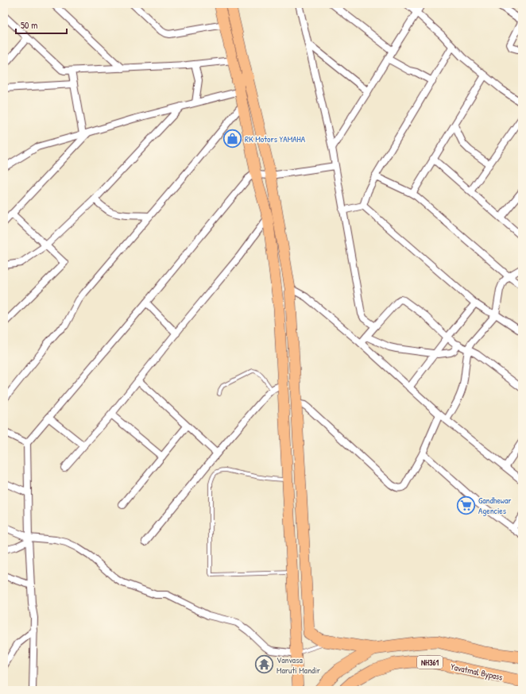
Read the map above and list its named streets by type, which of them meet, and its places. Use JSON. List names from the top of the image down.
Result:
{
  "streets": {
    "highway": ["NH361", "Yavatmal Bypass"]
  },
  "places": {
    "shop": ["RK Motors YAMAHA"],
    "supermarket": ["Gandhewar Agencies"],
    "temple": ["Vanvasa Maruti Mandir"]
  },
  "scale_bar": "50 m"
}
